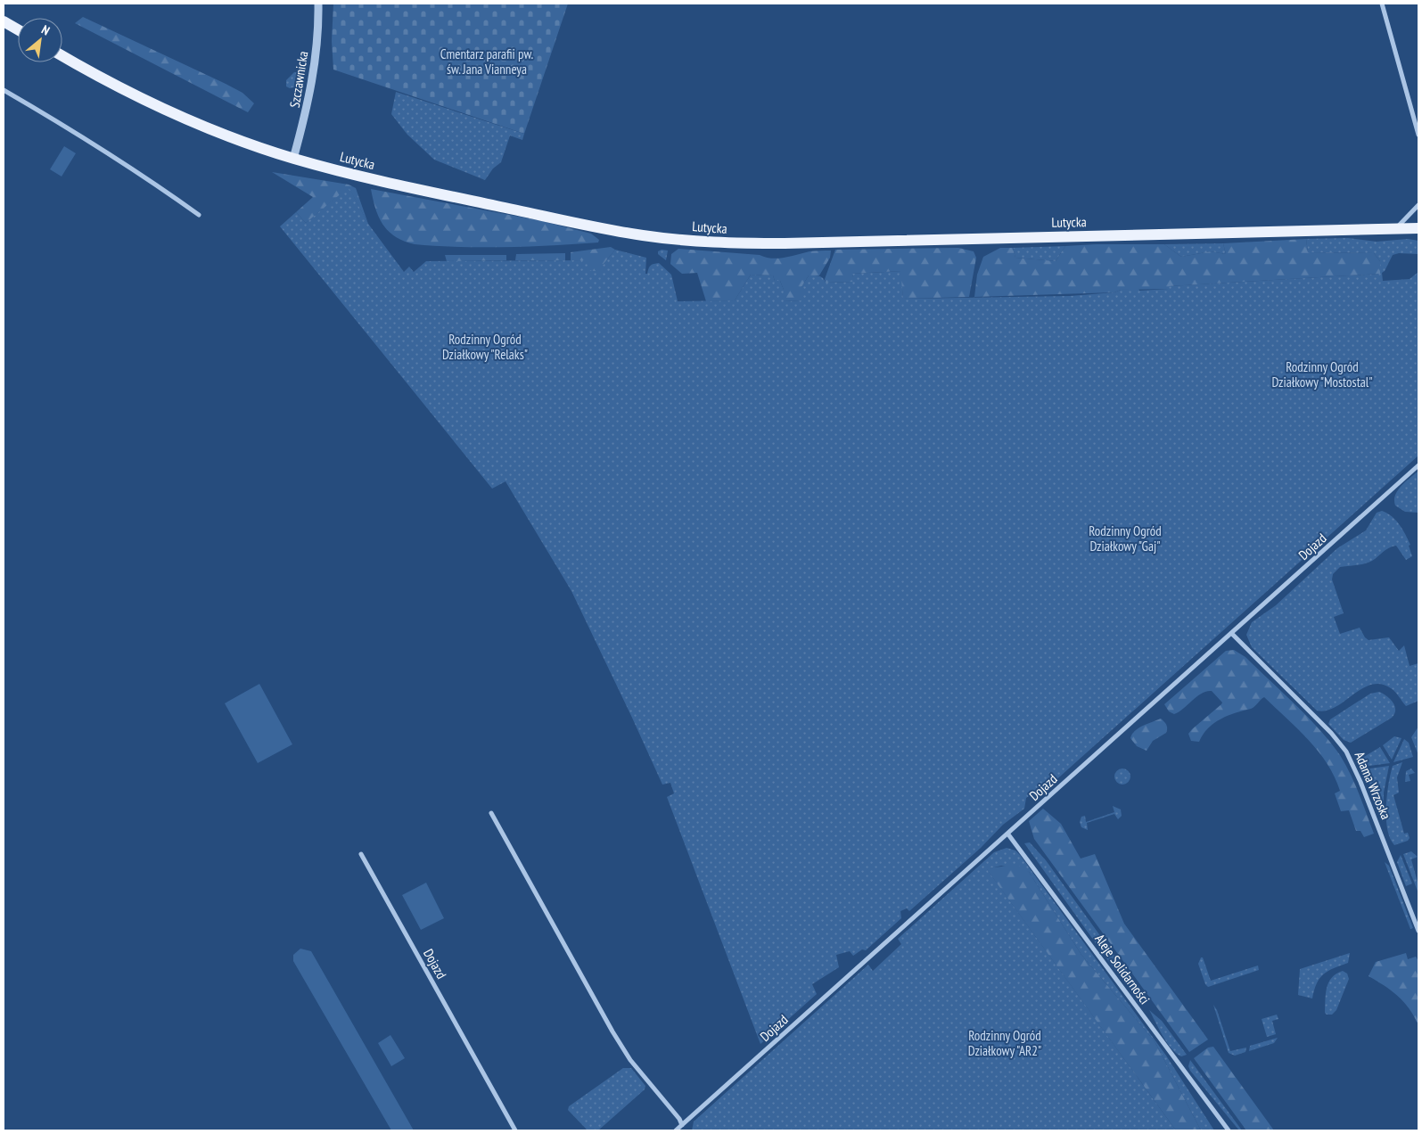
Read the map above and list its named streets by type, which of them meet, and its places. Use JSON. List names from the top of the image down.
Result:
{
  "streets": {
    "main road": ["Lutycka"],
    "street": [
      "Szczawnicka",
      "Dojazd",
      "Adama Wrzoska",
      "Aleje Solidarności"
    ]
  },
  "crossings": [
    ["Szczawnicka", "Lutycka"],
    ["Dojazd", "Adama Wrzoska"],
    ["Dojazd", "Aleje Solidarności"]
  ],
  "parks": [
    "Cmentarz parafii pw. św. Jana Vianneya",
    "Rodzinny Ogród Działkowy \"Relaks\"",
    "Rodzinny Ogród Działkowy \"Mostostal\"",
    "Rodzinny Ogród Działkowy \"Gaj\"",
    "Rodzinny Ogród Działkowy \"AR2\""
  ],
  "north": "top right"
}
